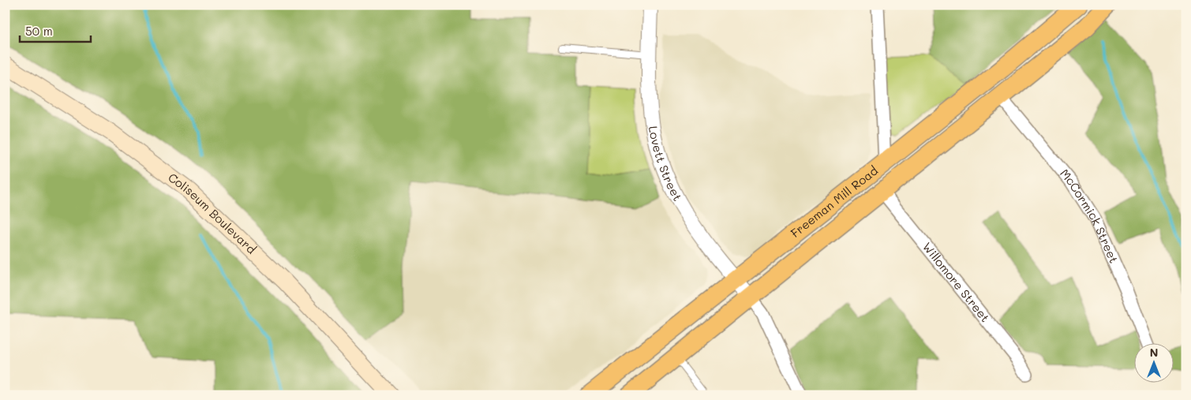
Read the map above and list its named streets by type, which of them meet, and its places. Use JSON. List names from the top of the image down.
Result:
{
  "streets": {
    "main road": ["Freeman Mill Road", "Coliseum Boulevard"],
    "street": ["Lovett Street", "McCormick Street", "Willomore Street"]
  },
  "crossings": [
    ["Lovett Street", "Freeman Mill Road"],
    ["Freeman Mill Road", "McCormick Street"],
    ["Freeman Mill Road", "Willomore Street"]
  ],
  "scale_bar": "50 m",
  "north": "top"
}
